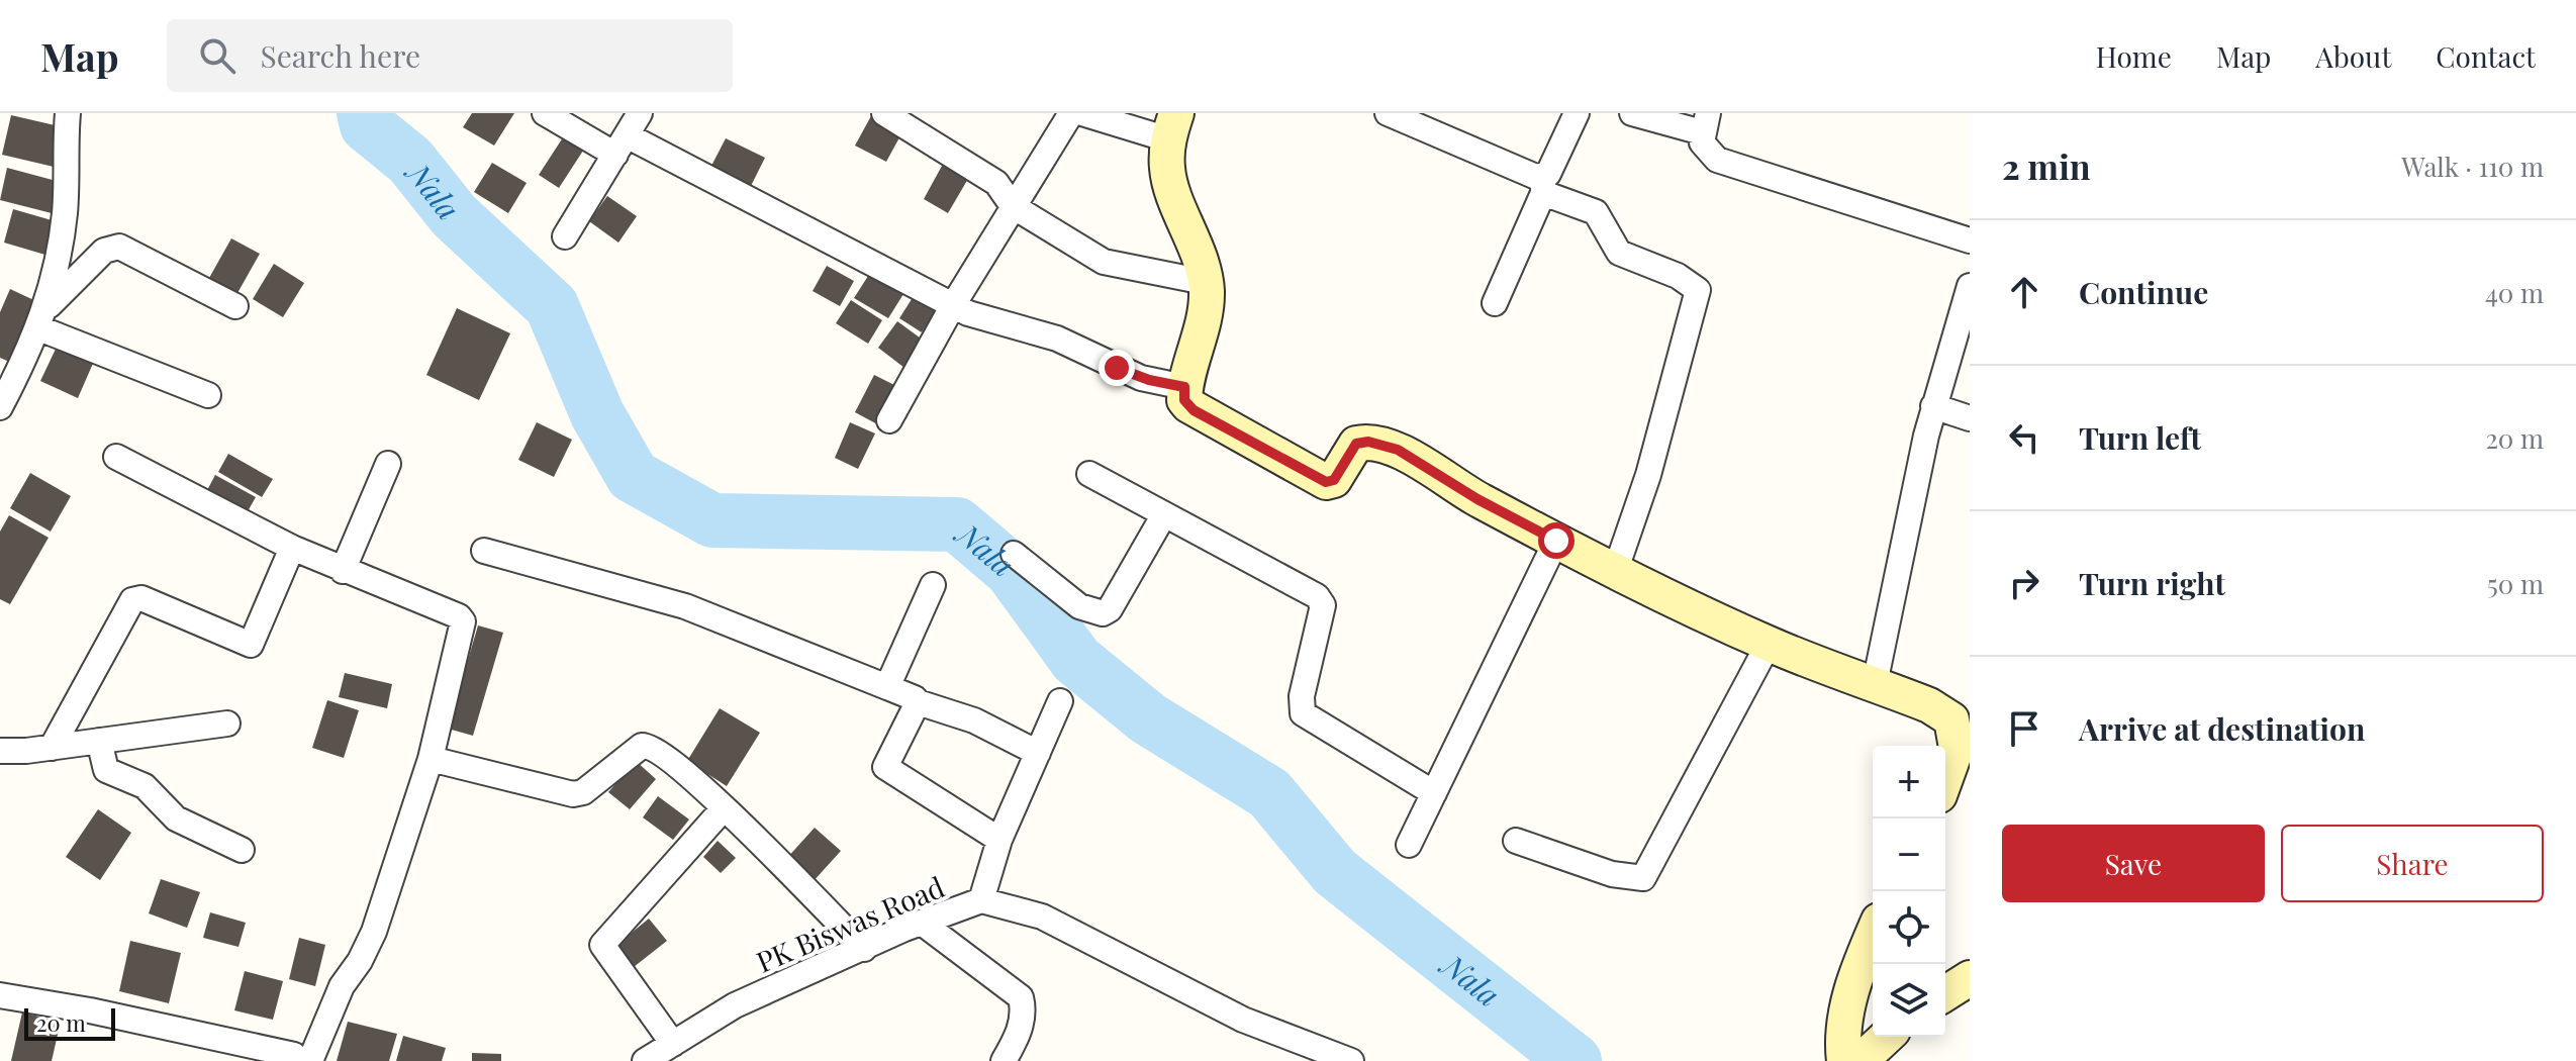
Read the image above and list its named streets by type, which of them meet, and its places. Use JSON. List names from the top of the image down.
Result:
{
  "streets": {
    "street": ["PK Biswas Road"]
  },
  "water": ["Nala"],
  "scale_bar": "20 m",
  "page": {
    "header": "Map",
    "search": "Search here",
    "nav": [
      "Home",
      "Map",
      "About",
      "Contact"
    ],
    "heading": ["2 min", "Walk · 110 m"],
    "list": [
      ["Continue", "40 m"],
      ["Turn left", "20 m"],
      ["Turn right", "50 m"],
      "Arrive at destination"
    ],
    "map_buttons": ["+", "−"],
    "buttons": ["Save", "Share"],
    "scale": "20 m"
  }
}
